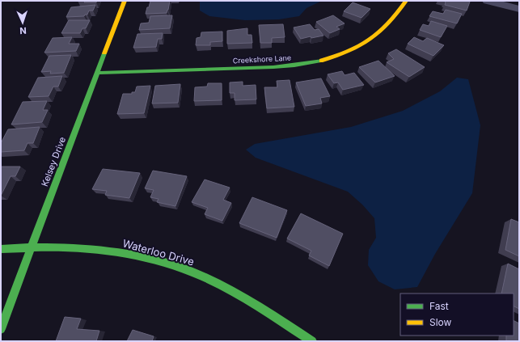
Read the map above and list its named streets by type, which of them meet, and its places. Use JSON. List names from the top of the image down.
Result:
{
  "streets": {
    "street": ["Creekshore Lane", "Kelsey Drive", "Waterloo Drive"]
  },
  "crossings": [
    ["Creekshore Lane", "Kelsey Drive"],
    ["Kelsey Drive", "Waterloo Drive"]
  ],
  "legend": ["Fast", "Slow"],
  "north": "bottom"
}
